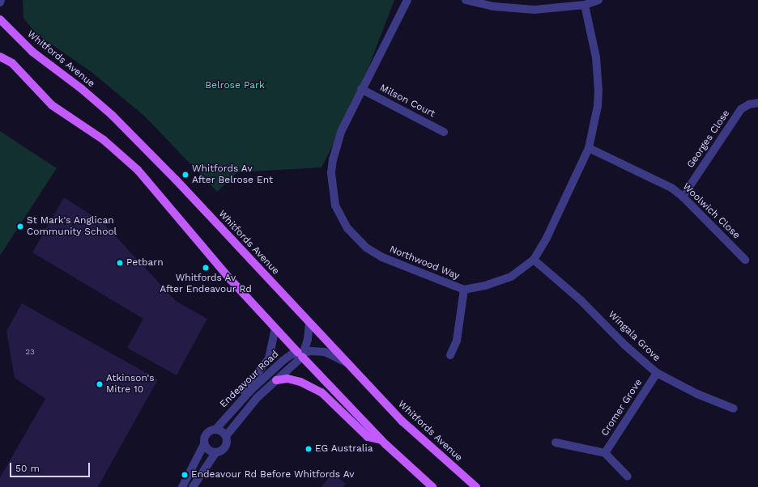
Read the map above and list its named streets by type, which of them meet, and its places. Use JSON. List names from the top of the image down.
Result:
{
  "streets": {
    "main road": ["Whitfords Avenue"],
    "street": [
      "Milson Court",
      "Georges Close",
      "Woolwich Close",
      "Northwood Way",
      "Wingala Grove",
      "Endeavour Road",
      "Cromer Grove"
    ]
  },
  "crossings": [
    ["Whitfords Avenue", "Endeavour Road"],
    ["Milson Court", "Northwood Way"],
    ["Georges Close", "Woolwich Close"],
    ["Woolwich Close", "Northwood Way"],
    ["Northwood Way", "Wingala Grove"],
    ["Wingala Grove", "Cromer Grove"]
  ],
  "parks": ["Belrose Park"],
  "places": [
    "Whitfords Av After Belrose Ent",
    "St Mark's Anglican Community School",
    "Petbarn",
    "Whitfords Av After Endeavour Rd",
    "Atkinson's Mitre 10",
    "EG Australia",
    "Endeavour Rd Before Whitfords Av"
  ],
  "house_numbers": ["23"],
  "scale_bar": "50 m"
}
